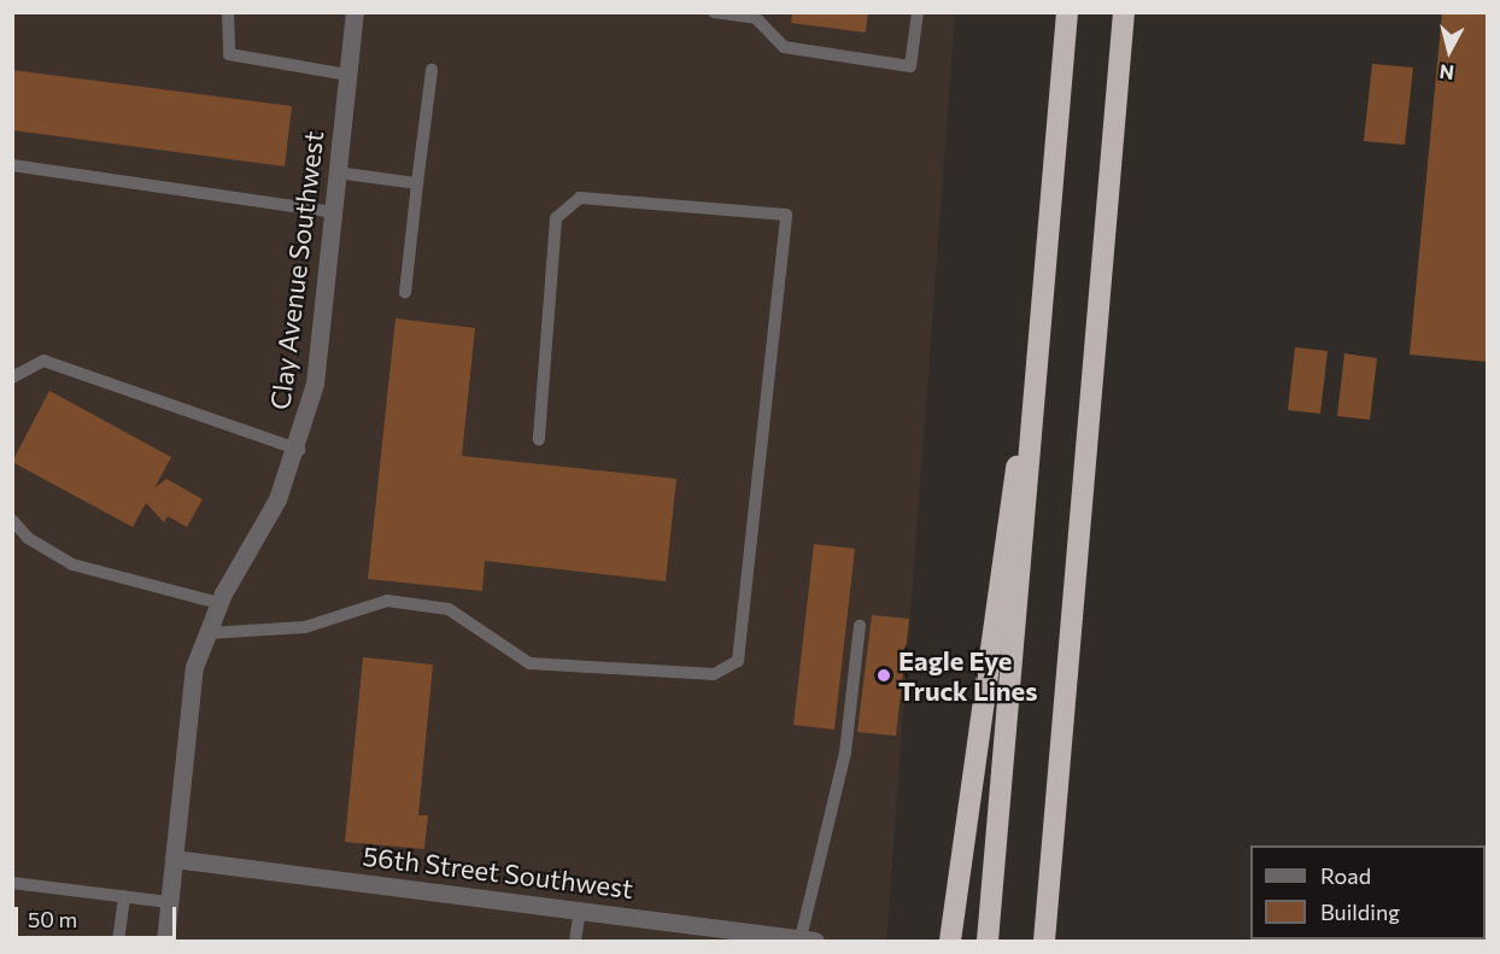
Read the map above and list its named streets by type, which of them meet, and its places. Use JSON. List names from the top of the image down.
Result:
{
  "streets": {
    "street": ["Clay Avenue Southwest", "56th Street Southwest"]
  },
  "crossings": [
    ["Clay Avenue Southwest", "56th Street Southwest"]
  ],
  "places": ["Eagle Eye Truck Lines"],
  "legend": ["Road", "Building"],
  "scale_bar": "50 m",
  "north": "bottom"
}
